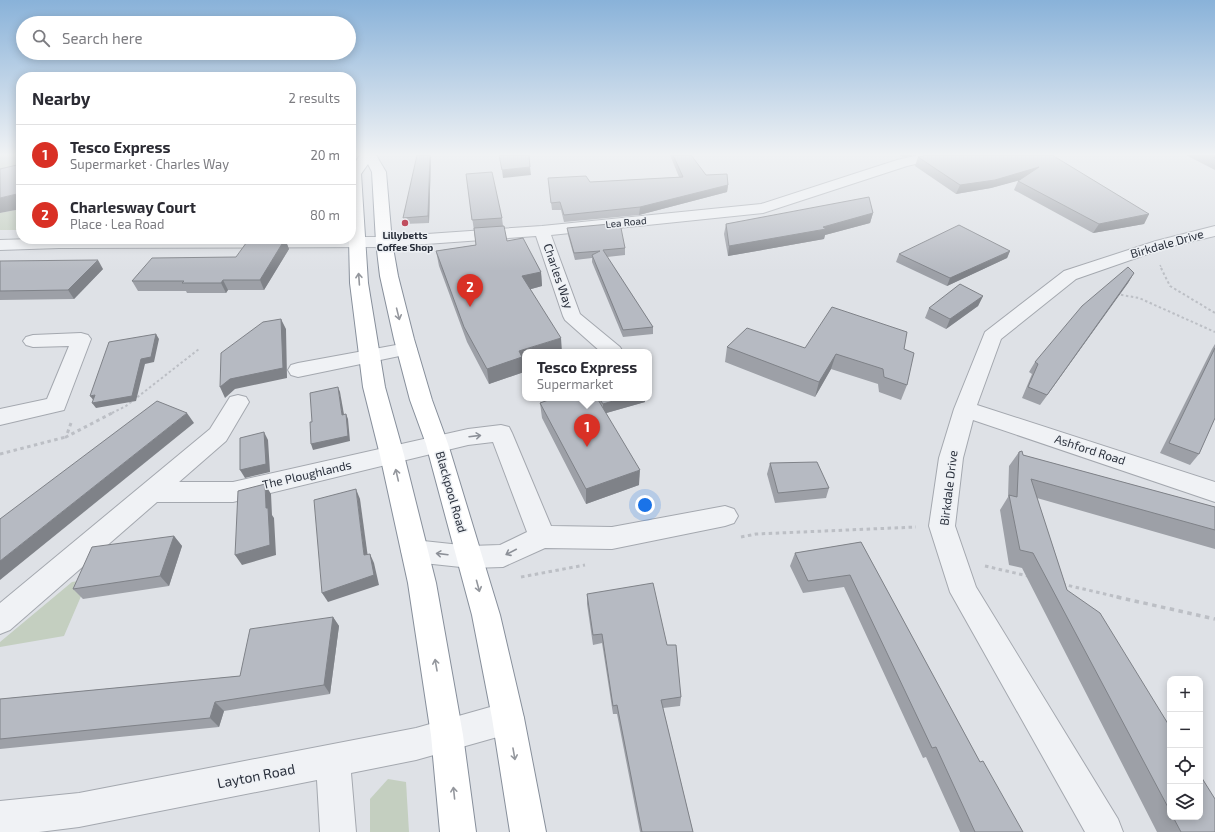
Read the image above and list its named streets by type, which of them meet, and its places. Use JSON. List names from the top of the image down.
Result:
{
  "streets": {
    "highway": ["Blackpool Road"],
    "street": [
      "Lea Road",
      "Birkdale Drive",
      "Charles Way",
      "Ashford Road",
      "The Ploughlands",
      "Layton Road"
    ]
  },
  "crossings": [
    ["Lea Road", "Charles Way"],
    ["Lea Road", "Blackpool Road"],
    ["Birkdale Drive", "Ashford Road"],
    ["The Ploughlands", "Blackpool Road"],
    ["Blackpool Road", "Layton Road"]
  ],
  "places": ["Lillybetts Coffee Shop"],
  "page": {
    "search": "Search here",
    "heading": ["Nearby", "2 results"],
    "list": [
      {
        "mark": "1",
        "name": "Tesco Express",
        "note": "Supermarket · Charles Way",
        "value": "20 m"
      },
      {
        "mark": "2",
        "name": "Charlesway Court",
        "note": "Place · Lea Road",
        "value": "80 m"
      }
    ],
    "pins": ["2", "1"],
    "popup": ["Tesco Express", "Supermarket"],
    "map_buttons": ["+", "−"]
  }
}
